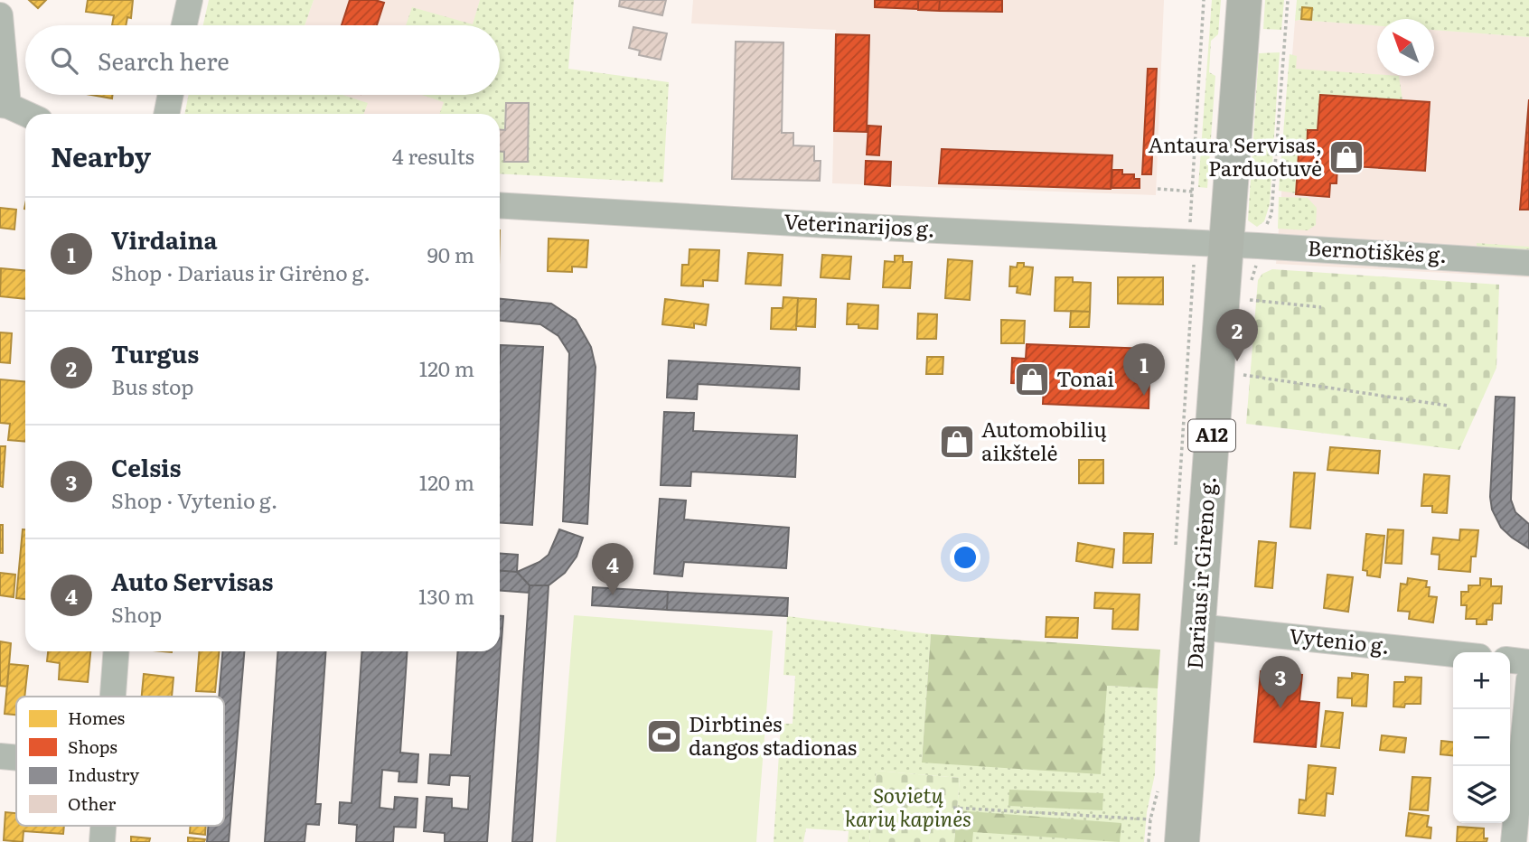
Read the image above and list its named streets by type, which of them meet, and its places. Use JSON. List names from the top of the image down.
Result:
{
  "streets": {
    "highway": ["A12", "Dariaus ir Girėno g."],
    "street": ["Veterinarijos g.", "Bernotiškės g.", "Vytenio g."]
  },
  "crossings": [
    ["Veterinarijos g.", "Bernotiškės g."],
    ["Veterinarijos g.", "Dariaus ir Girėno g."],
    ["Bernotiškės g.", "Dariaus ir Girėno g."],
    ["Dariaus ir Girėno g.", "Vytenio g."]
  ],
  "parks": ["Sovietų karių kapinės"],
  "places": {
    "shop": ["Antaura Servisas, Parduotuvė", "Tonai", "Automobilių aikštelė"],
    "sports": ["Dirbtinės dangos stadionas"]
  },
  "legend": [
    "Homes",
    "Shops",
    "Industry",
    "Other"
  ],
  "north": "top left",
  "page": {
    "search": "Search here",
    "heading": ["Nearby", "4 results"],
    "list": [
      {
        "mark": "1",
        "name": "Virdaina",
        "note": "Shop · Dariaus ir Girėno g.",
        "value": "90 m"
      },
      {
        "mark": "2",
        "name": "Turgus",
        "note": "Bus stop",
        "value": "120 m"
      },
      {
        "mark": "3",
        "name": "Celsis",
        "note": "Shop · Vytenio g.",
        "value": "120 m"
      },
      {
        "mark": "4",
        "name": "Auto Servisas",
        "note": "Shop",
        "value": "130 m"
      }
    ],
    "pins": [
      "2",
      "1",
      "4",
      "3"
    ],
    "map_buttons": ["+", "−"]
  }
}
